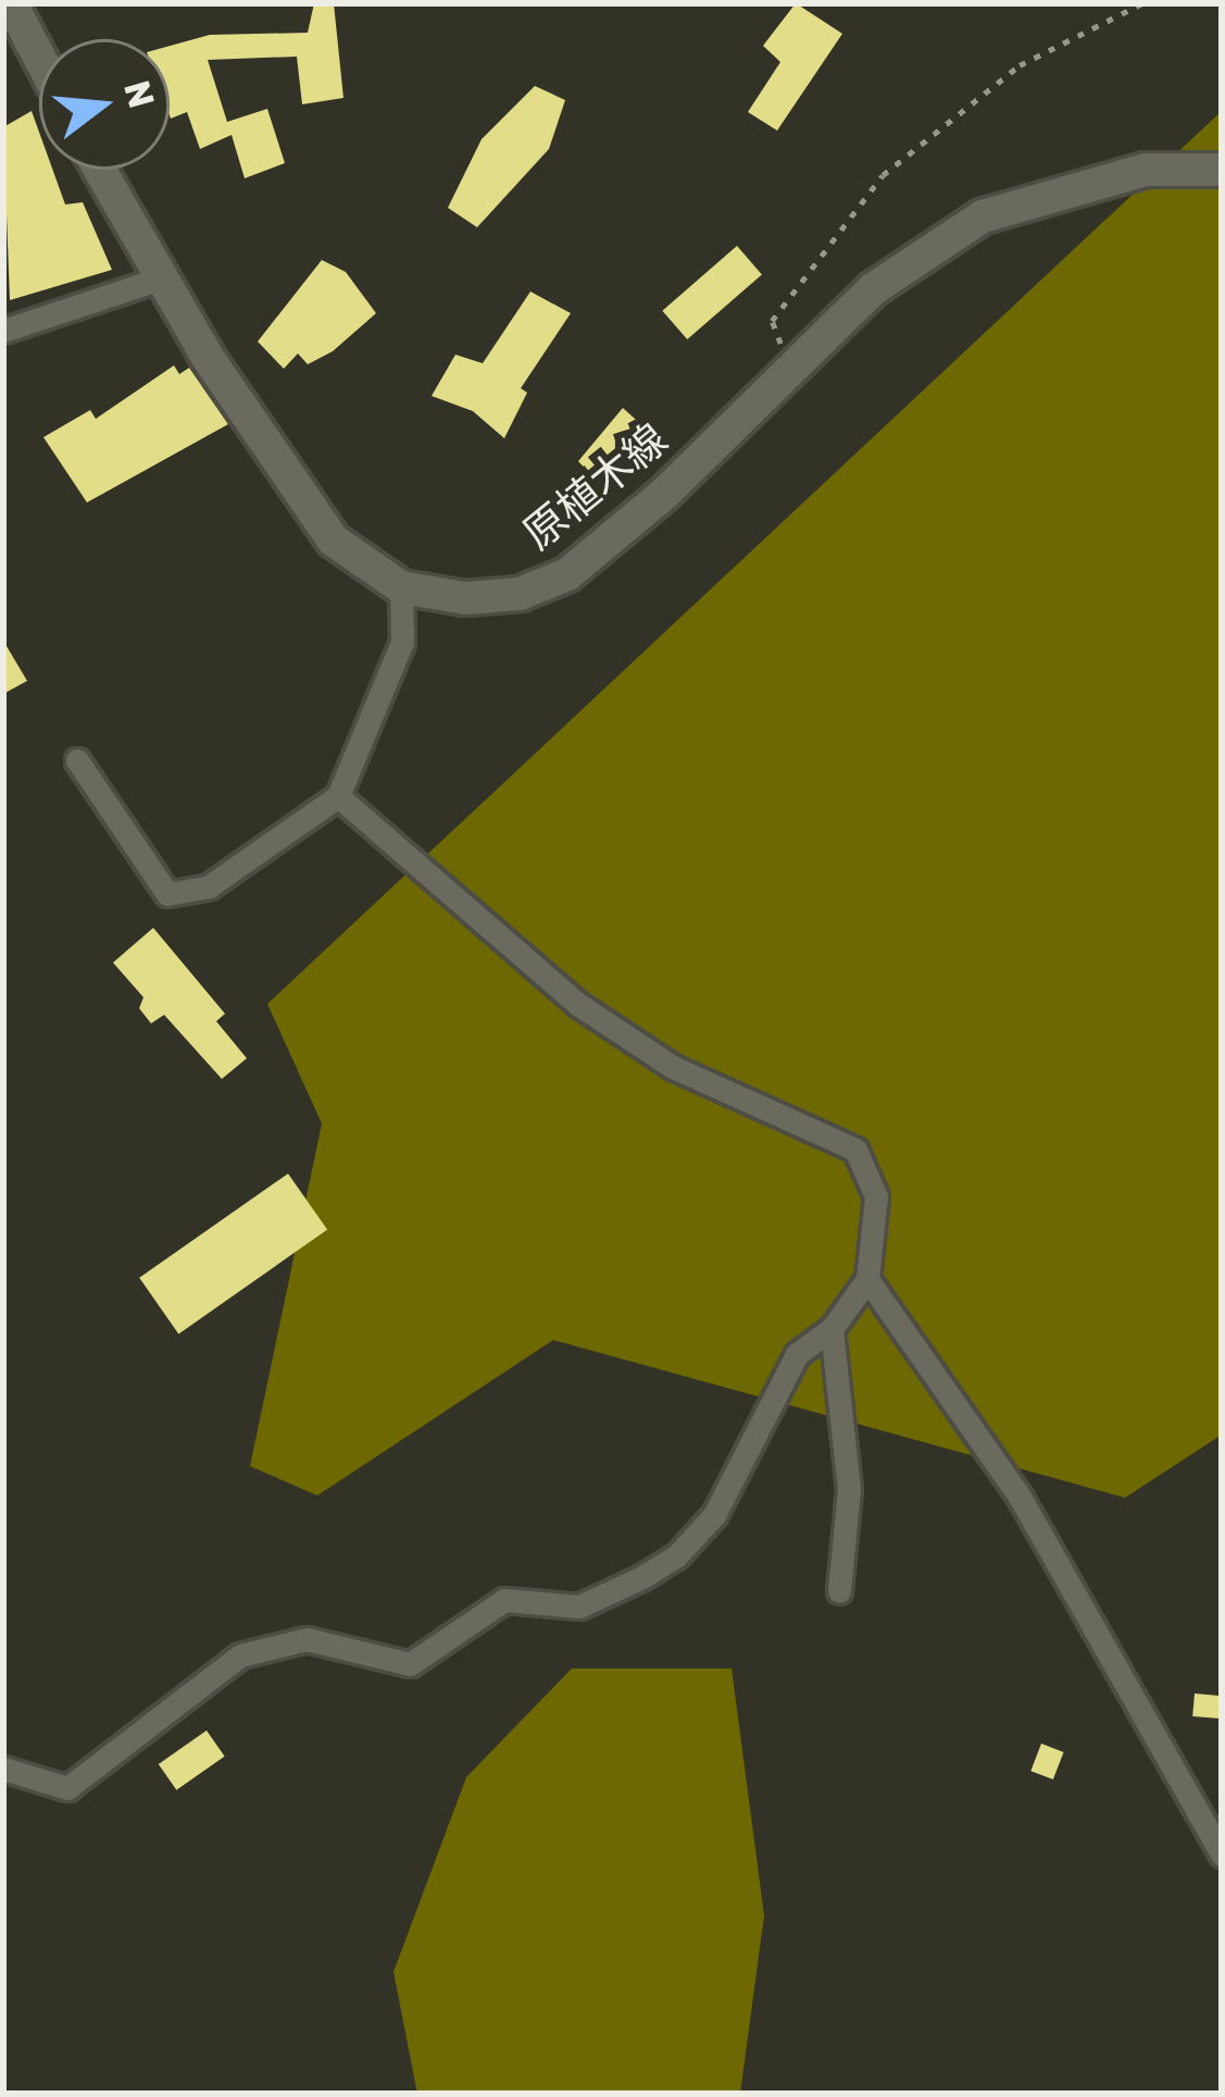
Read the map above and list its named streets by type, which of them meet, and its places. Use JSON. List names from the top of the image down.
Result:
{
  "streets": {
    "main road": ["原植木線"]
  },
  "north": "right"
}
